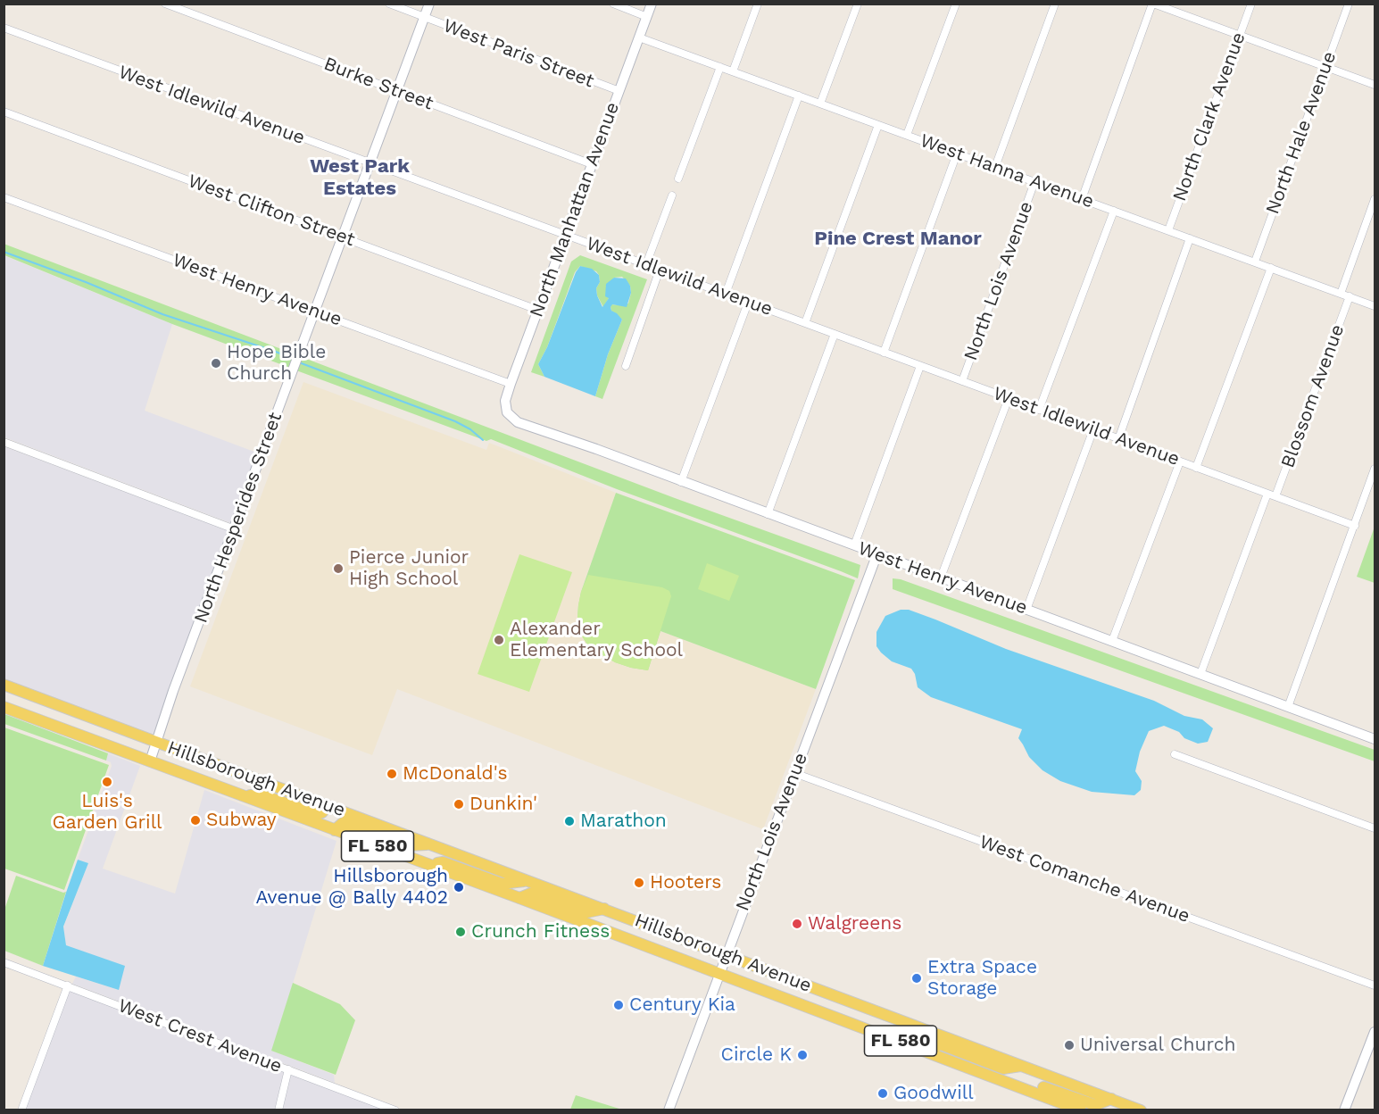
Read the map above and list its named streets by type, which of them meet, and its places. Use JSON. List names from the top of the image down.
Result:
{
  "streets": {
    "main road": ["Hillsborough Avenue", "FL 580"],
    "street": [
      "West Paris Street",
      "Burke Street",
      "West Idlewild Avenue",
      "North Clark Avenue",
      "North Hale Avenue",
      "West Hanna Avenue",
      "North Manhattan Avenue",
      "West Clifton Street",
      "North Lois Avenue",
      "West Henry Avenue",
      "Blossom Avenue",
      "North Hesperides Street",
      "West Comanche Avenue",
      "West Crest Avenue"
    ]
  },
  "crossings": [
    ["West Paris Street", "North Manhattan Avenue"],
    ["West Paris Street", "North Hesperides Street"],
    ["Burke Street", "North Manhattan Avenue"],
    ["Burke Street", "North Hesperides Street"],
    ["West Idlewild Avenue", "North Manhattan Avenue"],
    ["West Idlewild Avenue", "North Lois Avenue"],
    ["West Idlewild Avenue", "Blossom Avenue"],
    ["West Idlewild Avenue", "North Hesperides Street"],
    ["North Clark Avenue", "West Hanna Avenue"],
    ["North Hale Avenue", "West Hanna Avenue"],
    ["West Hanna Avenue", "North Manhattan Avenue"],
    ["West Hanna Avenue", "North Lois Avenue"],
    ["West Hanna Avenue", "Blossom Avenue"],
    ["North Manhattan Avenue", "West Clifton Street"],
    ["North Manhattan Avenue", "West Henry Avenue"],
    ["West Clifton Street", "North Hesperides Street"],
    ["North Lois Avenue", "West Henry Avenue"],
    ["North Lois Avenue", "Hillsborough Avenue"],
    ["North Lois Avenue", "FL 580"],
    ["North Lois Avenue", "West Comanche Avenue"],
    ["West Henry Avenue", "North Hesperides Street"],
    ["North Hesperides Street", "Hillsborough Avenue"],
    ["North Hesperides Street", "FL 580"],
    ["Hillsborough Avenue", "FL 580"]
  ],
  "districts": ["West Park Estates", "Pine Crest Manor"],
  "places": [
    "Hope Bible Church",
    "Pierce Junior High School",
    "Alexander Elementary School",
    "McDonald's",
    "Luis's Garden Grill",
    "Dunkin'",
    "Subway",
    "Marathon",
    "Hooters",
    "Hillsborough Avenue @ Bally 4402",
    "Walgreens",
    "Crunch Fitness",
    "Extra Space Storage",
    "Century Kia",
    "Universal Church",
    "Circle K",
    "Goodwill"
  ]
}
